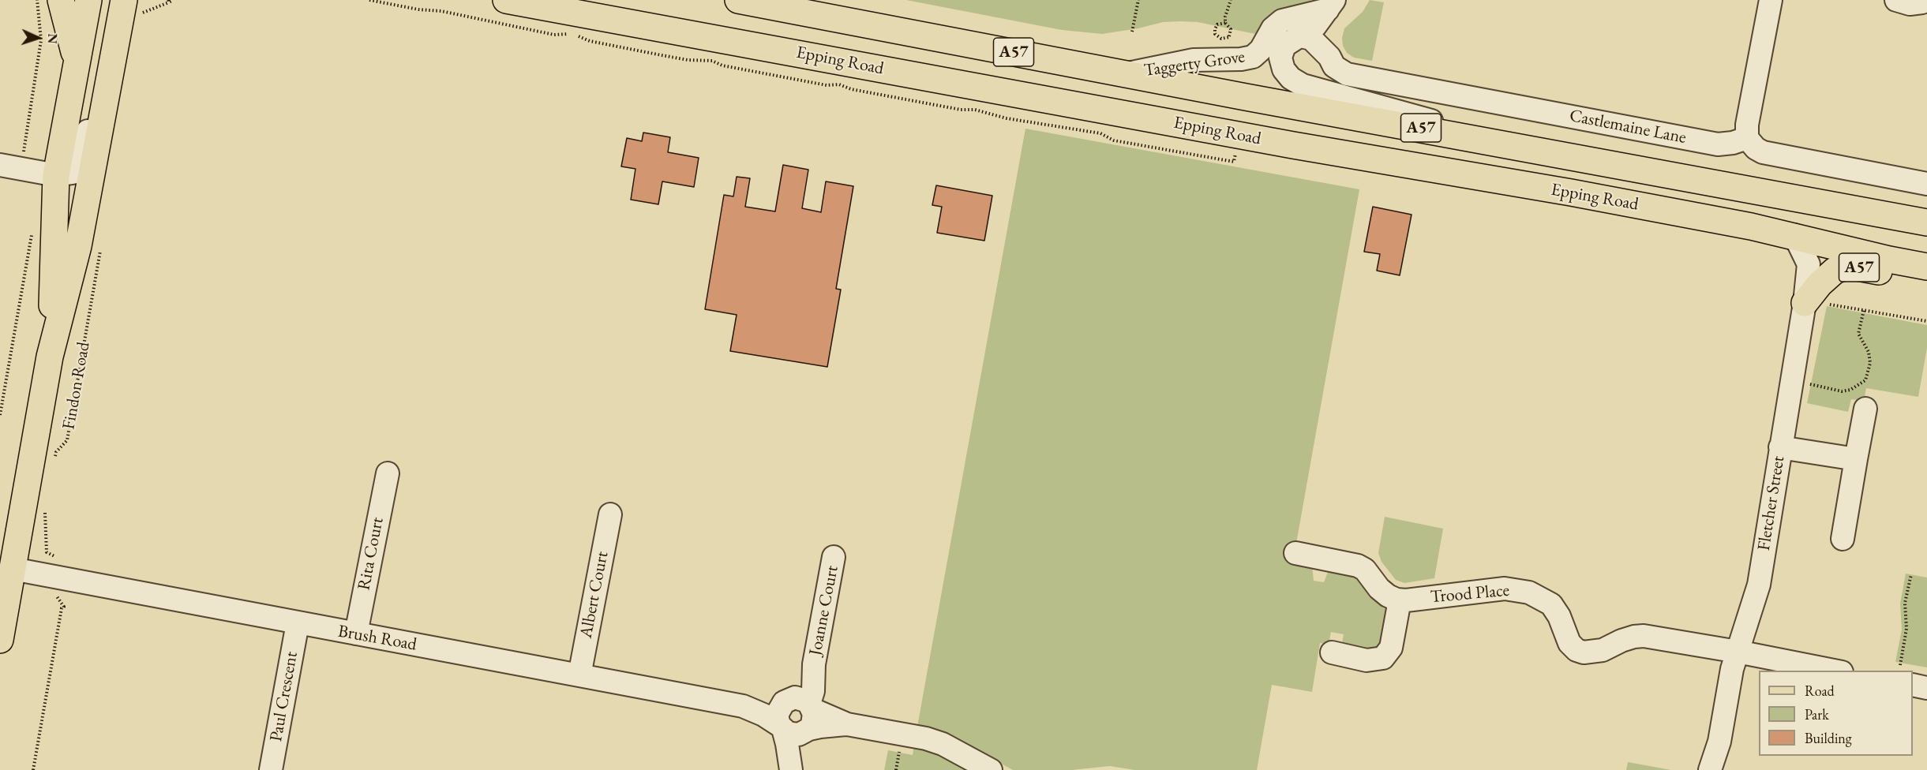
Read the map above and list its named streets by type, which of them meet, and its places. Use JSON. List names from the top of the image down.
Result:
{
  "streets": {
    "main road": ["A57", "Epping Road", "Findon Road"],
    "street": [
      "Taggerty Grove",
      "Castlemaine Lane",
      "Fletcher Street",
      "Rita Court",
      "Trood Place",
      "Albert Court",
      "Joanne Court",
      "Brush Road",
      "Paul Crescent"
    ]
  },
  "crossings": [
    ["A57", "Fletcher Street"],
    ["Epping Road", "Taggerty Grove"],
    ["Epping Road", "Fletcher Street"],
    ["Findon Road", "Brush Road"],
    ["Fletcher Street", "Trood Place"],
    ["Rita Court", "Brush Road"],
    ["Albert Court", "Brush Road"],
    ["Joanne Court", "Brush Road"],
    ["Brush Road", "Paul Crescent"]
  ],
  "legend": ["Road", "Park", "Building"],
  "north": "right"
}
